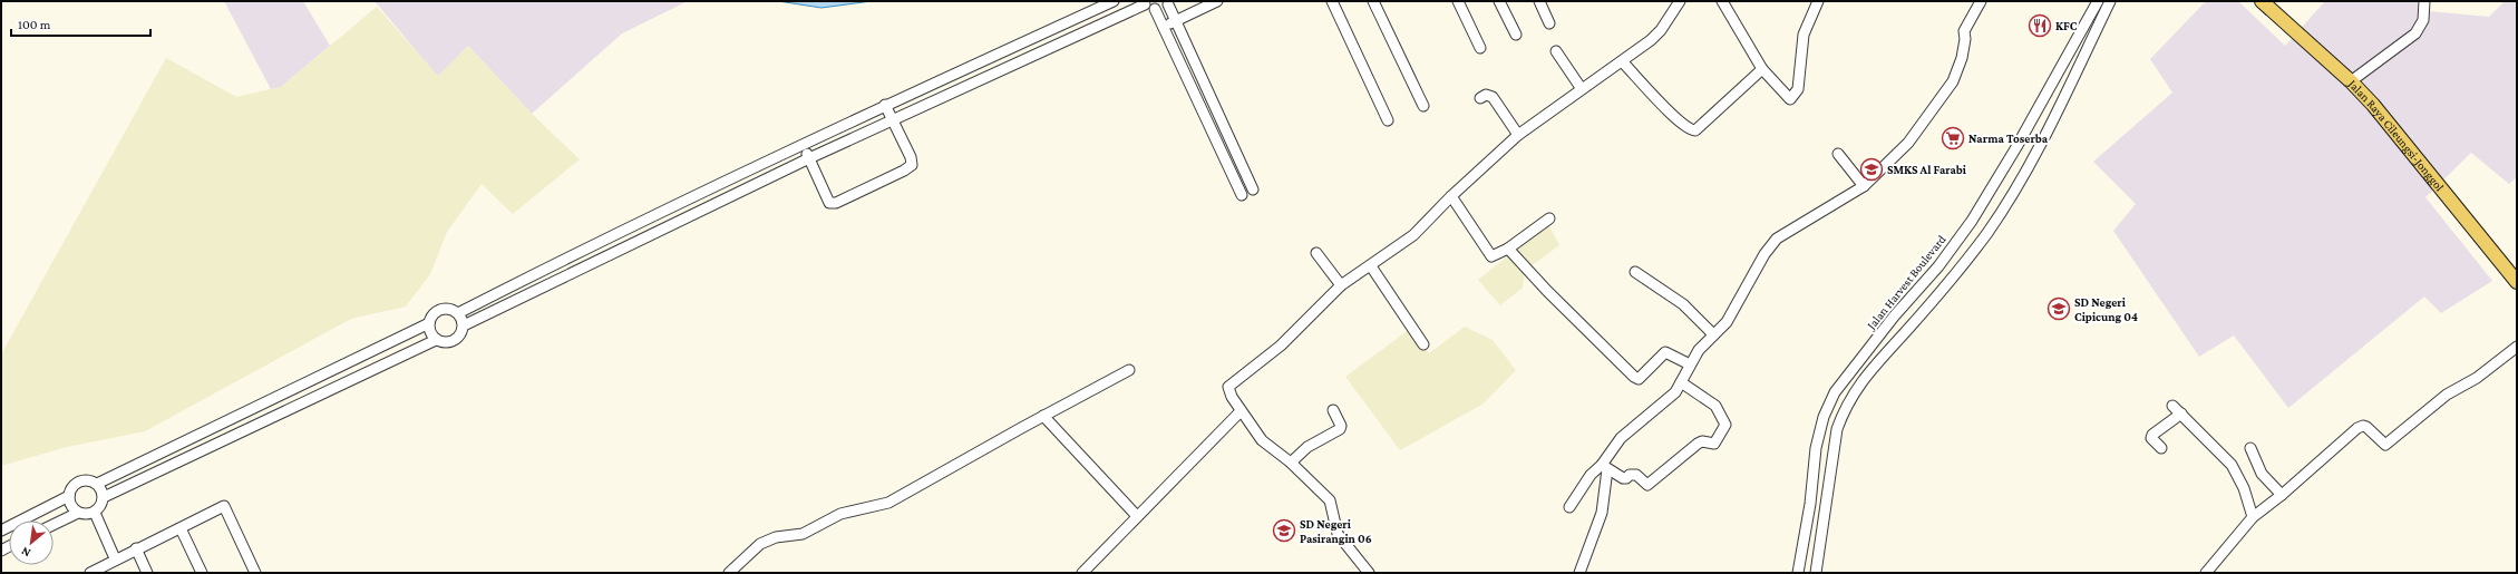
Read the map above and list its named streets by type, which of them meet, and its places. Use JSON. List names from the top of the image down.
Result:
{
  "streets": {
    "main road": ["Jalan Raya Cileungsi-Jonggol"],
    "street": ["Jalan Harvest Boulevard"]
  },
  "places": {
    "restaurant": ["KFC"],
    "supermarket": ["Narma Toserba"],
    "school or university": ["SMKS Al Farabi", "SD Negeri Cipicung 04", "SD Negeri Pasirangin 06"]
  },
  "scale_bar": "100 m",
  "north": "bottom left"
}
